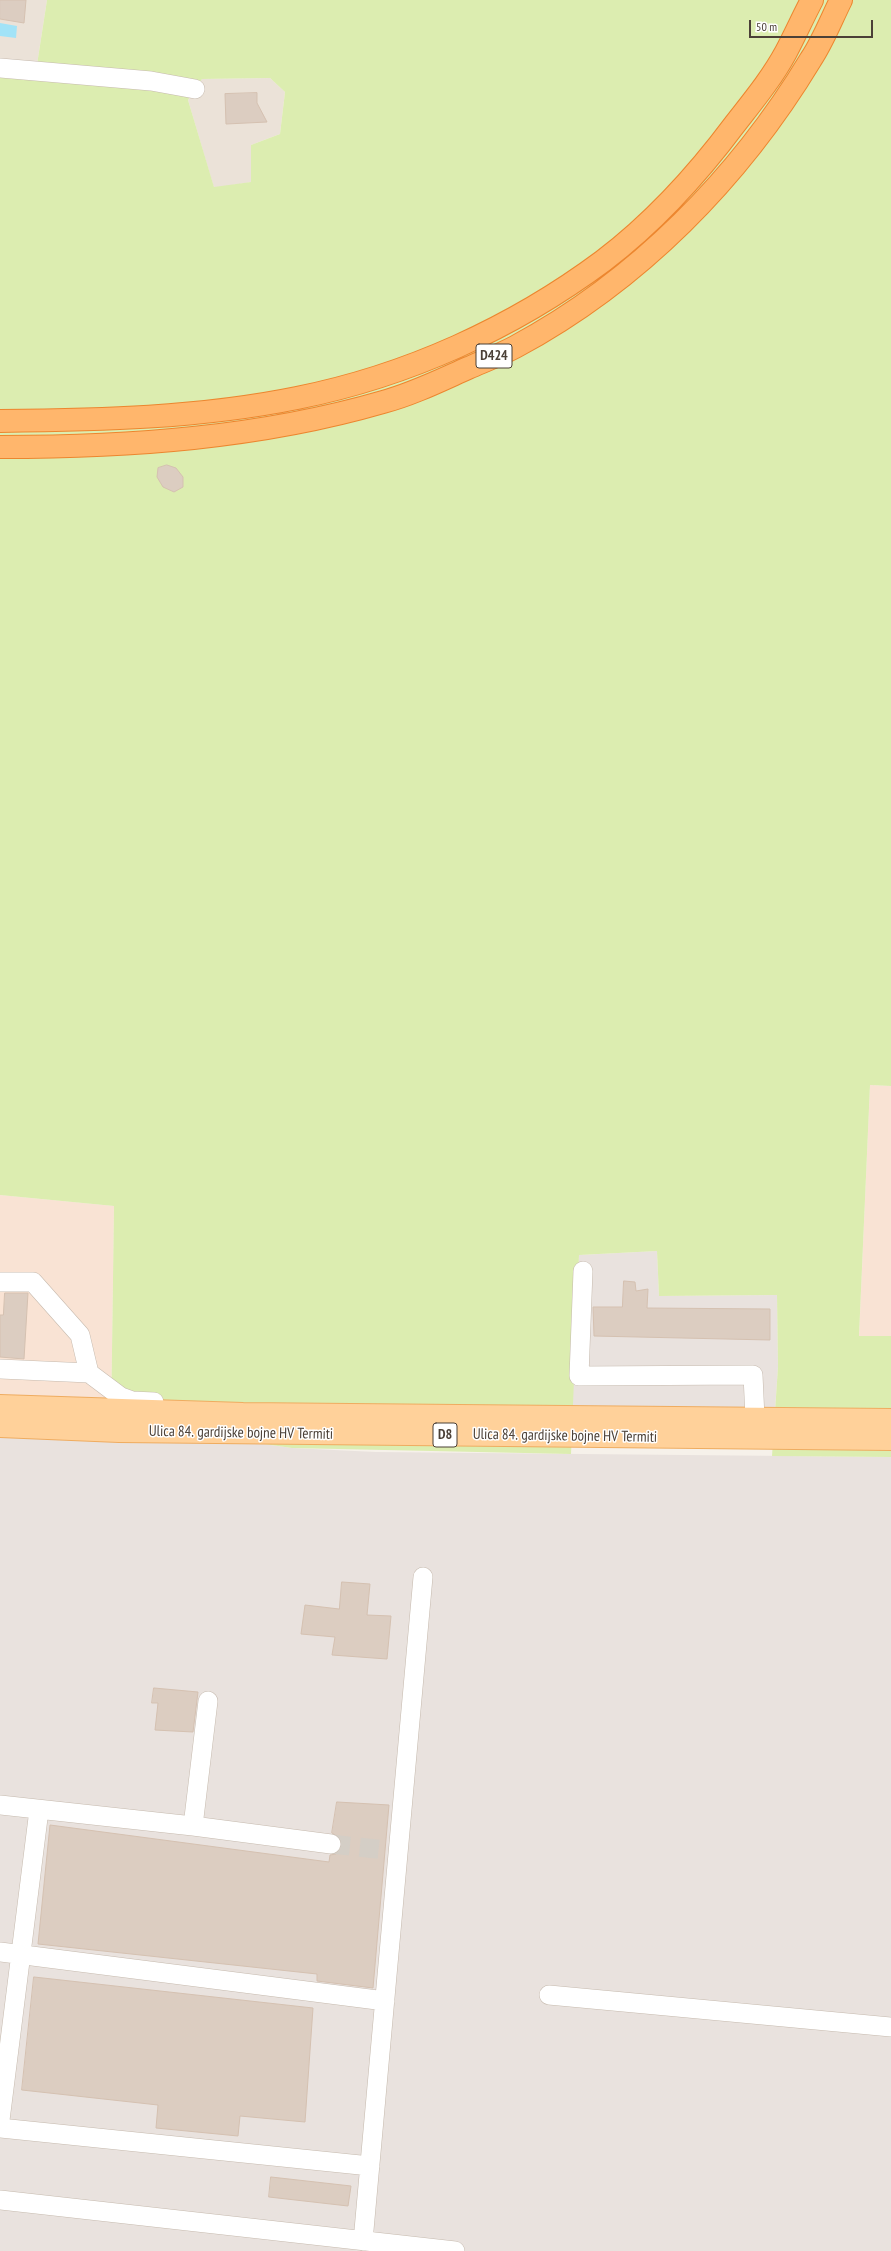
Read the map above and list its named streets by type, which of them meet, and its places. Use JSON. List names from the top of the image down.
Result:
{
  "streets": {
    "highway": ["D424"],
    "main road": ["Ulica 84. gardijske bojne HV Termiti", "D8"]
  },
  "scale_bar": "50 m"
}
